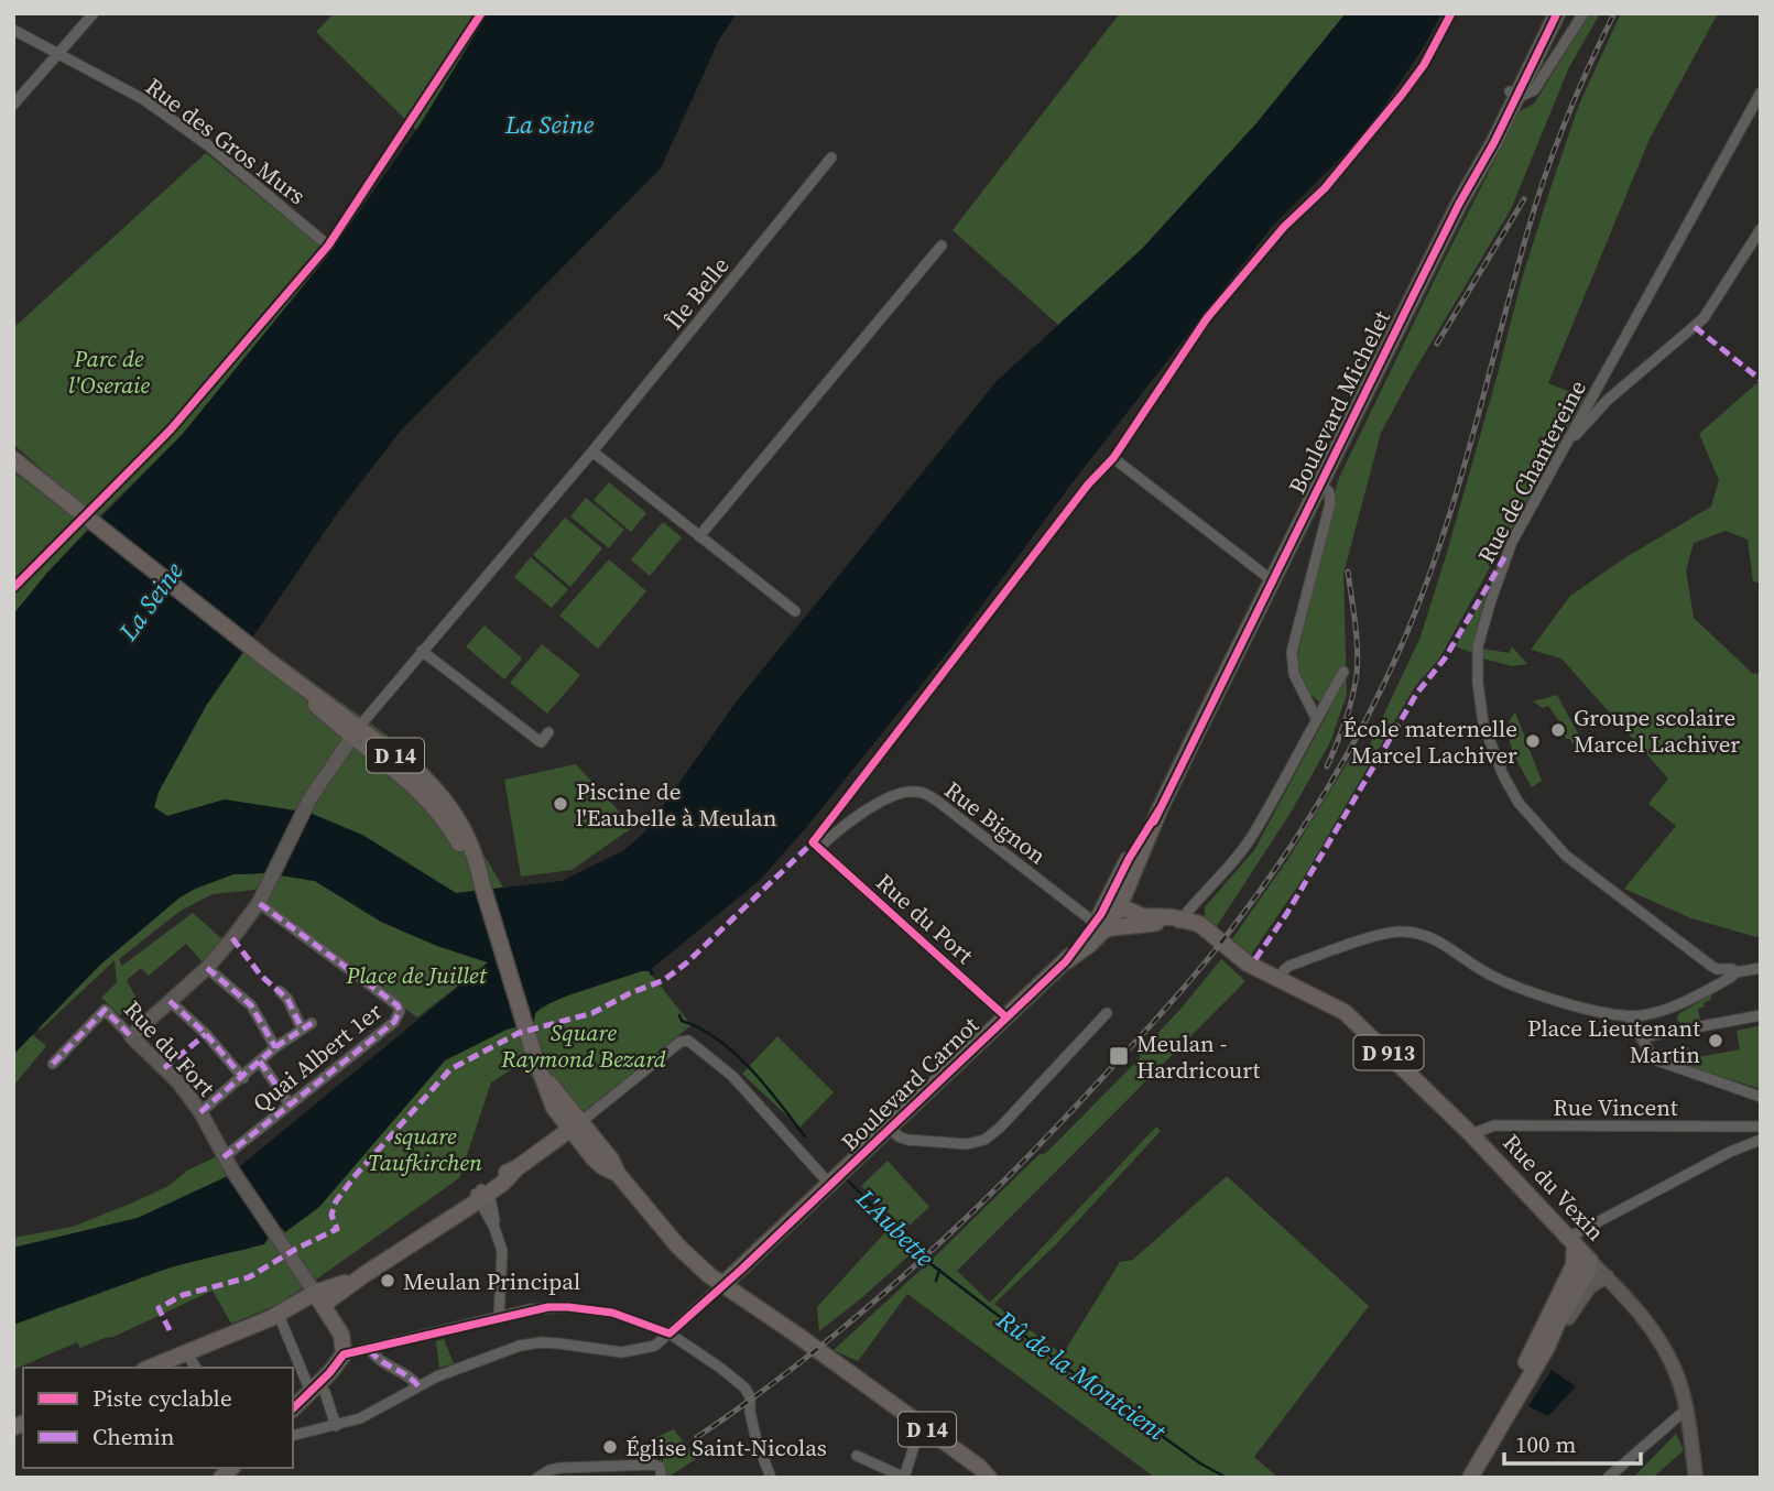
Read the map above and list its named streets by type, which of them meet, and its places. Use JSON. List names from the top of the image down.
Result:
{
  "streets": {
    "main road": [
      "Boulevard Michelet",
      "D 14",
      "D 913",
      "Boulevard Carnot",
      "Rue du Vexin"
    ],
    "street": [
      "Rue des Gros Murs",
      "Île Belle",
      "Rue de Chantereine",
      "Rue Bignon",
      "Rue du Port",
      "Rue du Fort",
      "Quai Albert 1er",
      "Rue Vincent"
    ]
  },
  "crossings": [
    ["Île Belle", "D 14"],
    ["Boulevard Michelet", "Rue Bignon"],
    ["Boulevard Michelet", "Boulevard Carnot"],
    ["D 14", "Boulevard Carnot"],
    ["Rue Bignon", "Rue du Port"],
    ["Rue Bignon", "Boulevard Carnot"],
    ["Rue du Port", "Boulevard Carnot"],
    ["Rue du Fort", "Quai Albert 1er"],
    ["Rue Vincent", "Rue du Vexin"]
  ],
  "water": ["La Seine", "L'Aubette", "Rû de la Montcient"],
  "parks": [
    "Parc de l'Oseraie",
    "Place de Juillet",
    "Square Raymond Bezard",
    "square Taufkirchen"
  ],
  "places": {
    "other": [
      "Groupe scolaire Marcel Lachiver",
      "École maternelle Marcel Lachiver",
      "Piscine de l'Eaubelle à Meulan",
      "Place Lieutenant Martin",
      "Meulan Principal",
      "Église Saint-Nicolas"
    ],
    "transit": ["Meulan - Hardricourt"]
  },
  "legend": ["Piste cyclable", "Chemin"],
  "scale_bar": "100 m"
}
